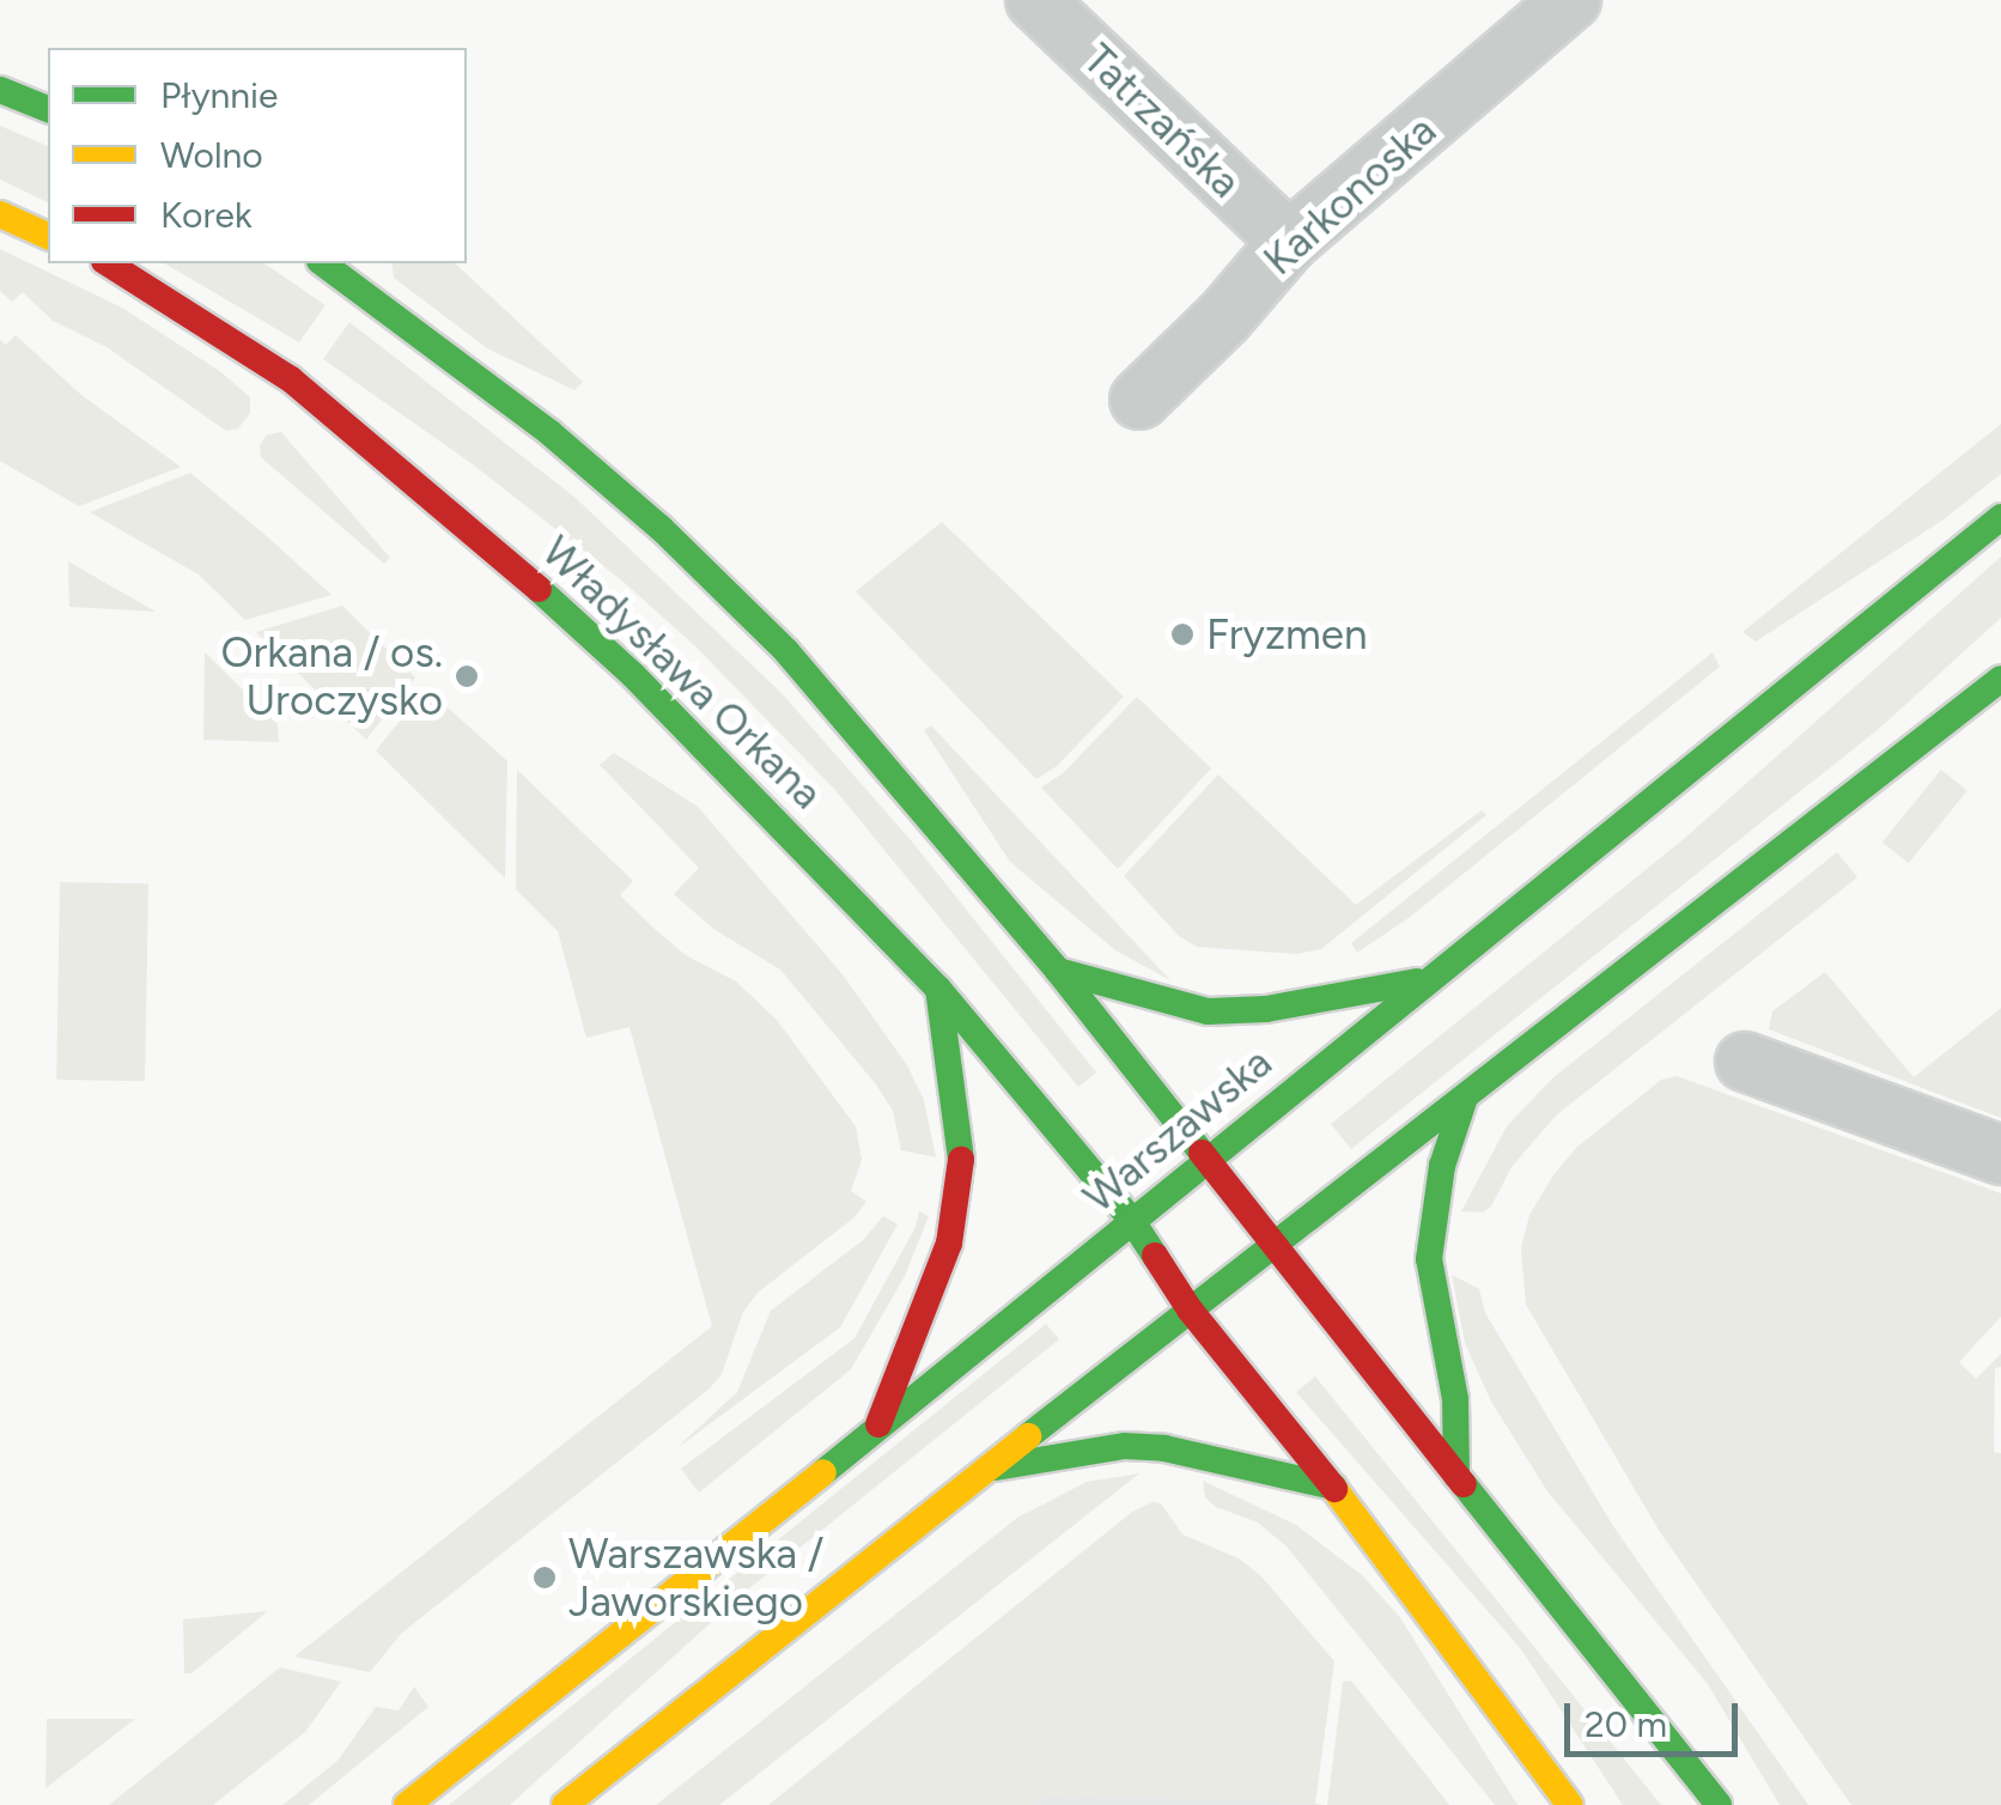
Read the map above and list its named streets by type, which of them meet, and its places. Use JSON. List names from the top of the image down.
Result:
{
  "streets": {
    "street": [
      "Tatrzańska",
      "Karkonoska",
      "Władysława Orkana",
      "Warszawska"
    ]
  },
  "crossings": [
    ["Tatrzańska", "Karkonoska"],
    ["Władysława Orkana", "Warszawska"]
  ],
  "places": ["Fryzmen", "Orkana / os. Uroczysko", "Warszawska / Jaworskiego"],
  "legend": ["Płynnie", "Wolno", "Korek"],
  "scale_bar": "20 m"
}
